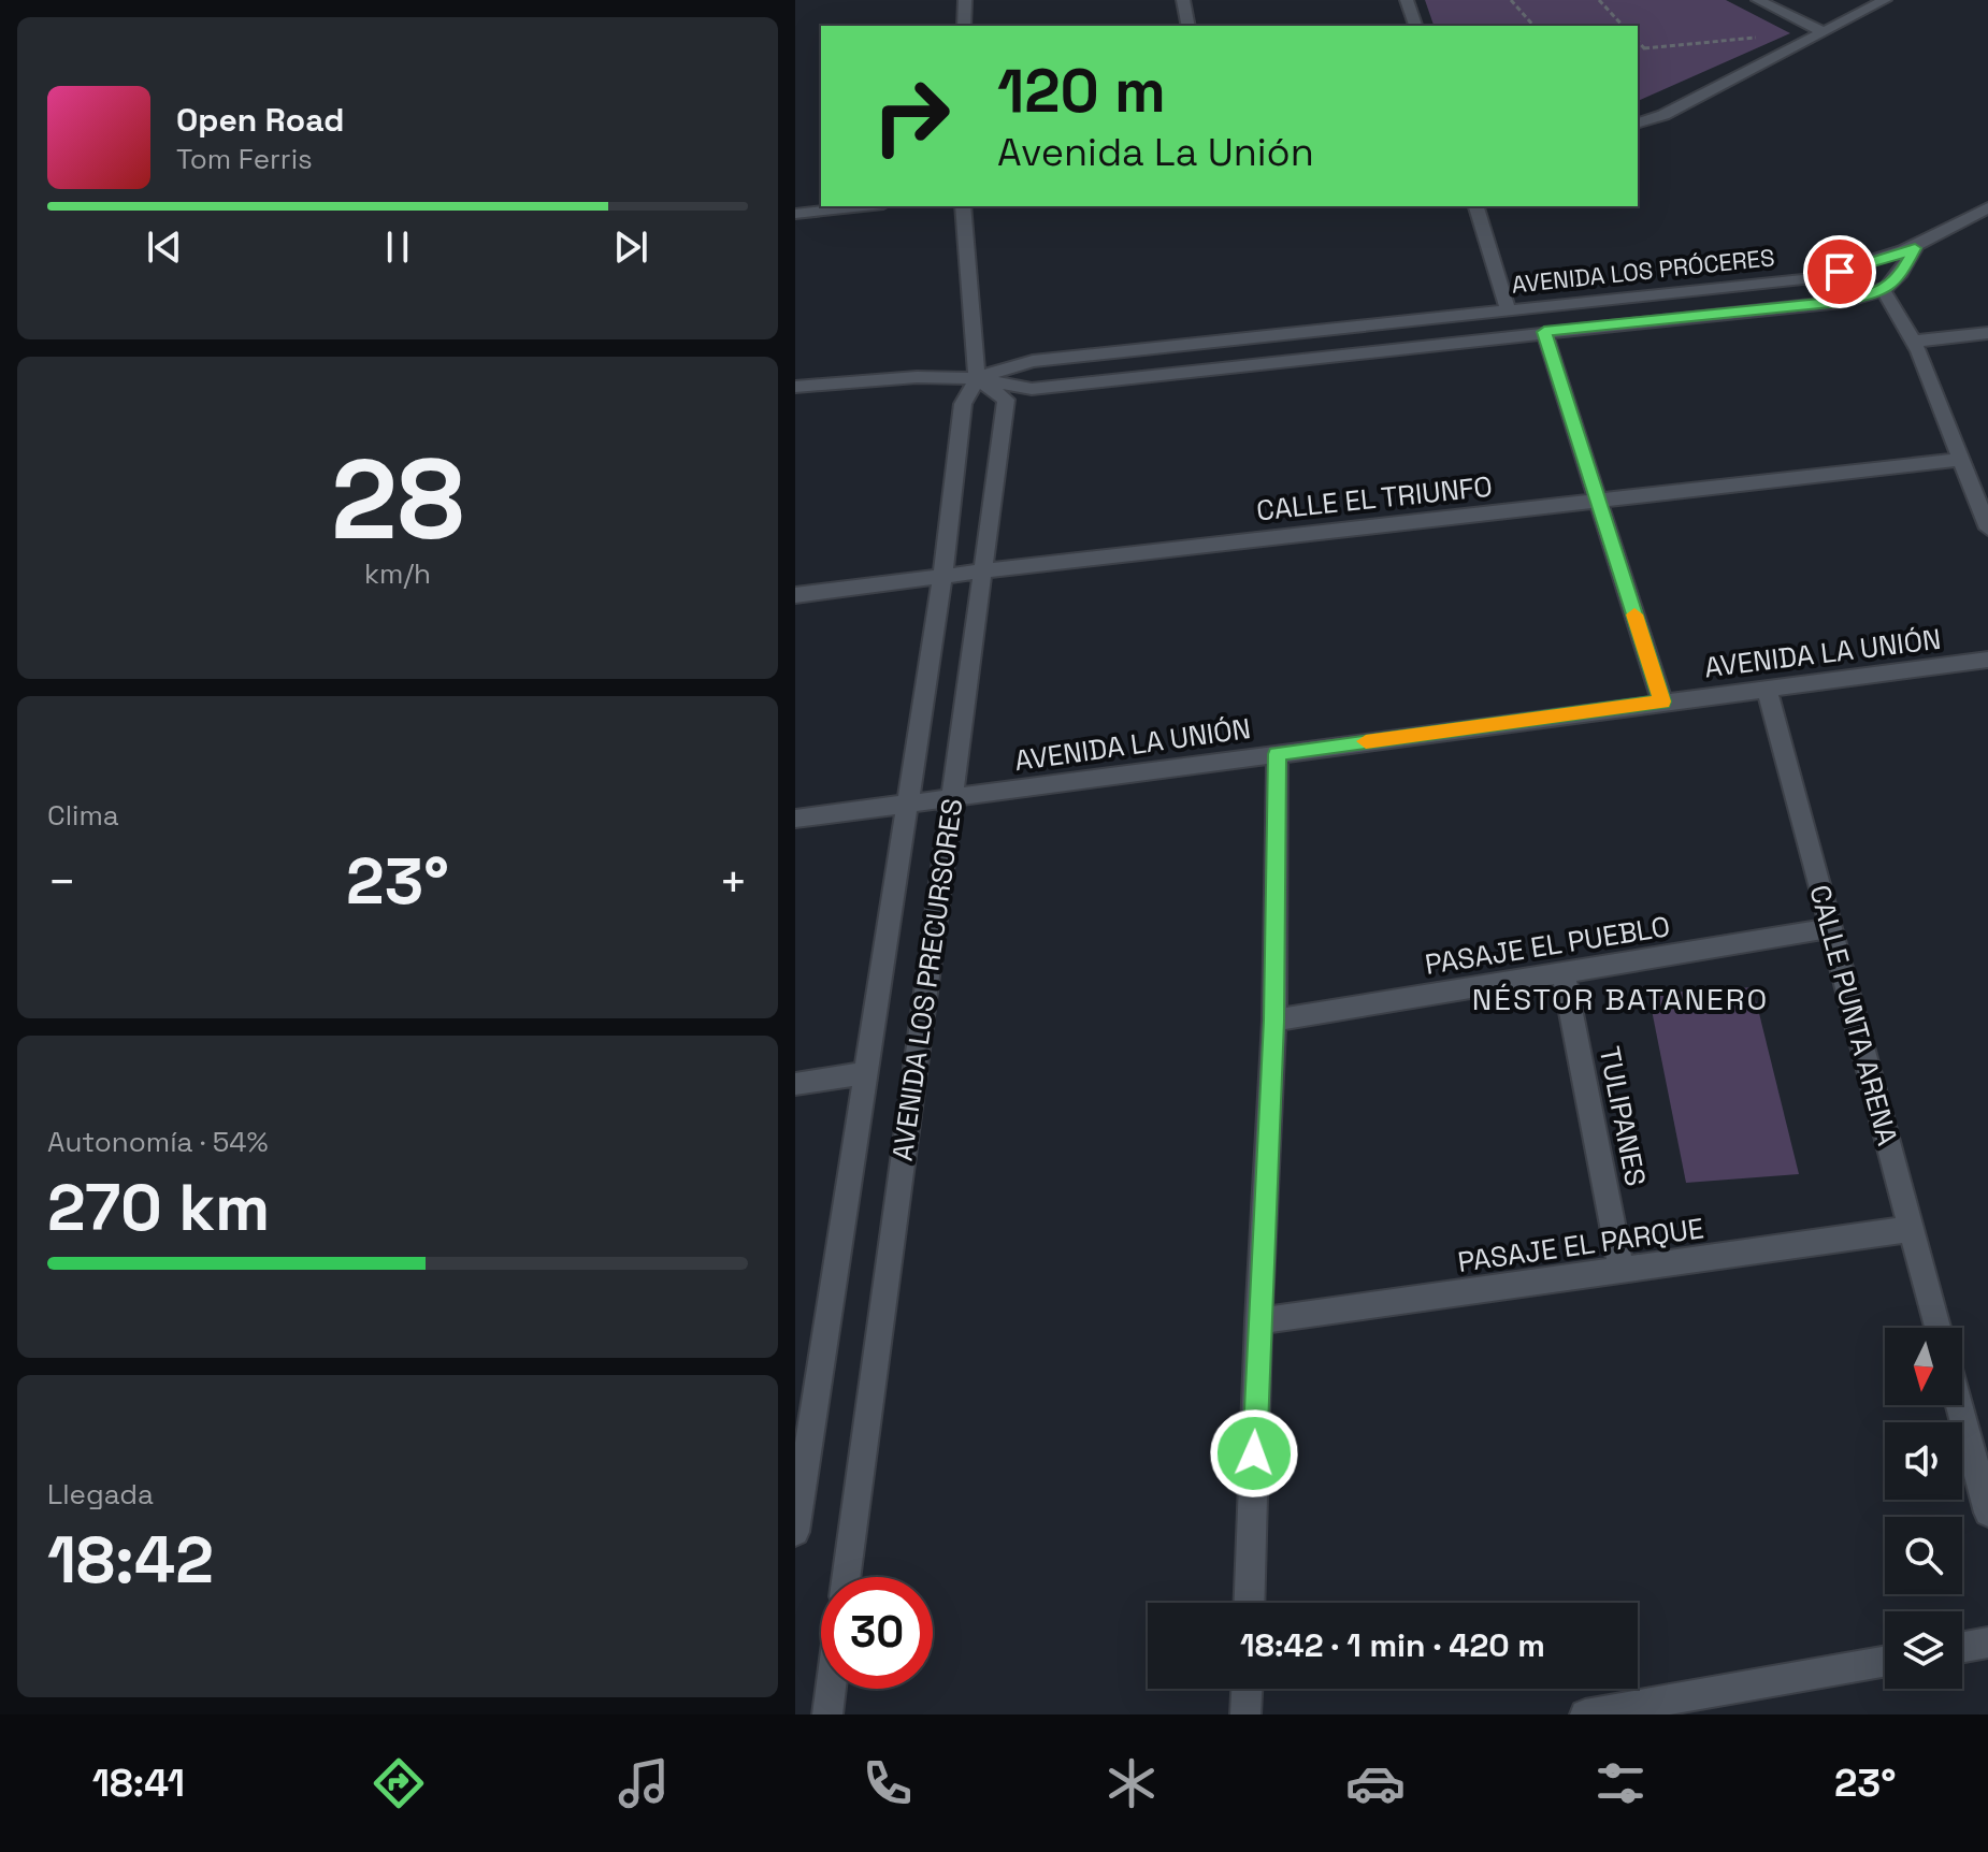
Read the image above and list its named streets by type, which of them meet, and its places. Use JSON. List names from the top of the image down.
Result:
{
  "streets": {
    "street": [
      "AVENIDA LOS PRÓCERES",
      "CALLE EL TRIUNFO",
      "AVENIDA LA UNIÓN",
      "PASAJE EL PUEBLO",
      "AVENIDA LOS PRECURSORES",
      "CALLE PUNTA ARENA",
      "TULIPANES",
      "PASAJE EL PARQUE"
    ]
  },
  "crossings": [
    ["AVENIDA LOS PRÓCERES", "AVENIDA LOS PRECURSORES"],
    ["CALLE EL TRIUNFO", "AVENIDA LOS PRECURSORES"],
    ["AVENIDA LA UNIÓN", "AVENIDA LOS PRECURSORES"],
    ["AVENIDA LA UNIÓN", "CALLE PUNTA ARENA"],
    ["PASAJE EL PUEBLO", "CALLE PUNTA ARENA"],
    ["PASAJE EL PUEBLO", "TULIPANES"],
    ["CALLE PUNTA ARENA", "PASAJE EL PARQUE"],
    ["TULIPANES", "PASAJE EL PARQUE"]
  ],
  "districts": ["NÉSTOR BATANERO"],
  "north": "bottom",
  "page": {
    "turn": ["120 m", "Avenida La Unión"],
    "song": ["Open Road", "Tom Ferris"],
    "tile": [
      ["28", "km/h"],
      "Clima",
      ["Autonomía · 54%", "270 km"],
      ["Llegada", "18:42"]
    ],
    "heat": ["−", "23°", "+"],
    "limit": "30",
    "trip": "18:42 · 1 min · 420 m",
    "tabs": ["18:41", "23°"]
  }
}
